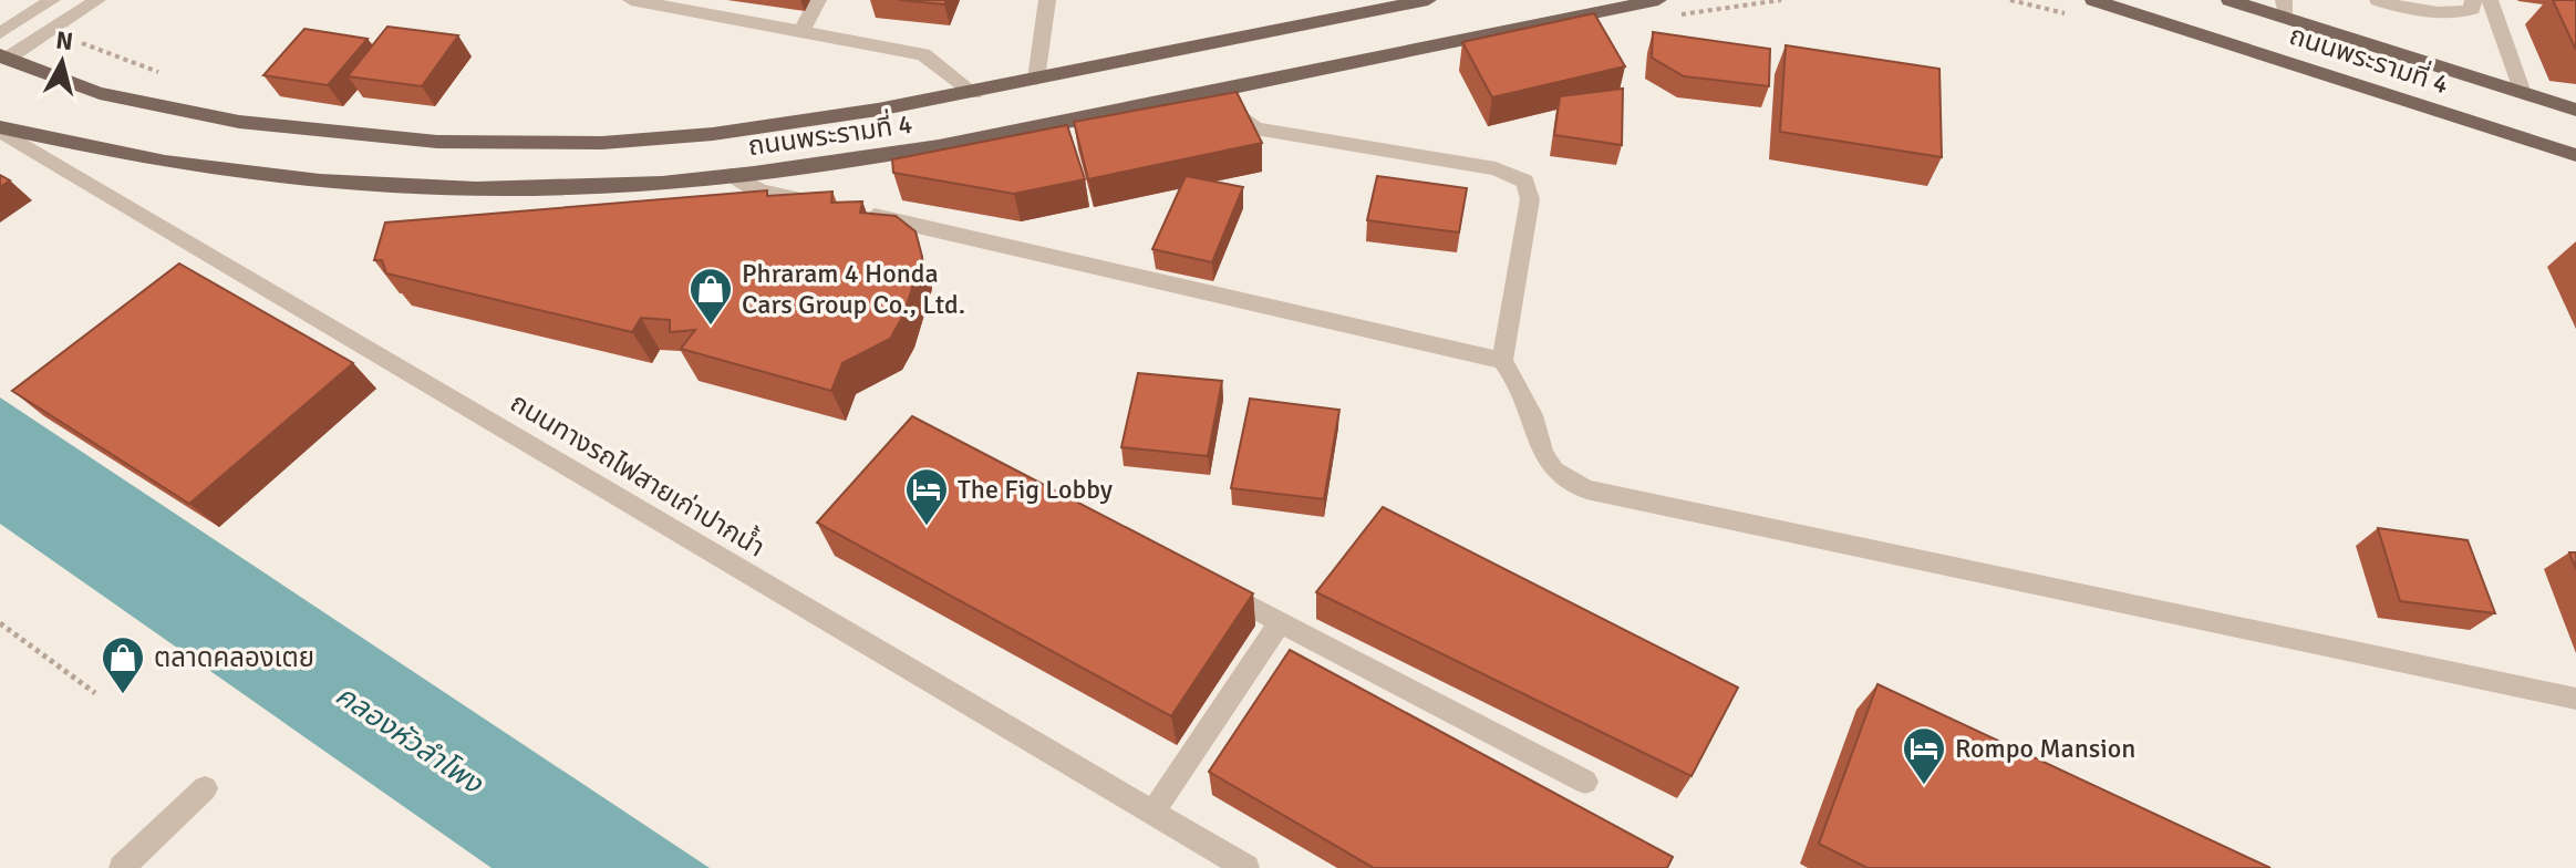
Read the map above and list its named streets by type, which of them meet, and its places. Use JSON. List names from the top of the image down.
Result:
{
  "streets": {
    "main road": ["ถนนพระรามที่ 4"],
    "street": ["ถนนทางรถไฟสายเก่าปากน้ำ"]
  },
  "crossings": [
    ["ถนนพระรามที่ 4", "ถนนทางรถไฟสายเก่าปากน้ำ"]
  ],
  "water": ["คลองหัวลำโพง"],
  "places": {
    "shop": ["Phraram 4 Honda Cars Group Co., Ltd.", "ตลาดคลองเตย"],
    "hotel": ["The Fig Lobby", "Rompo Mansion"]
  },
  "north": "top"
}
